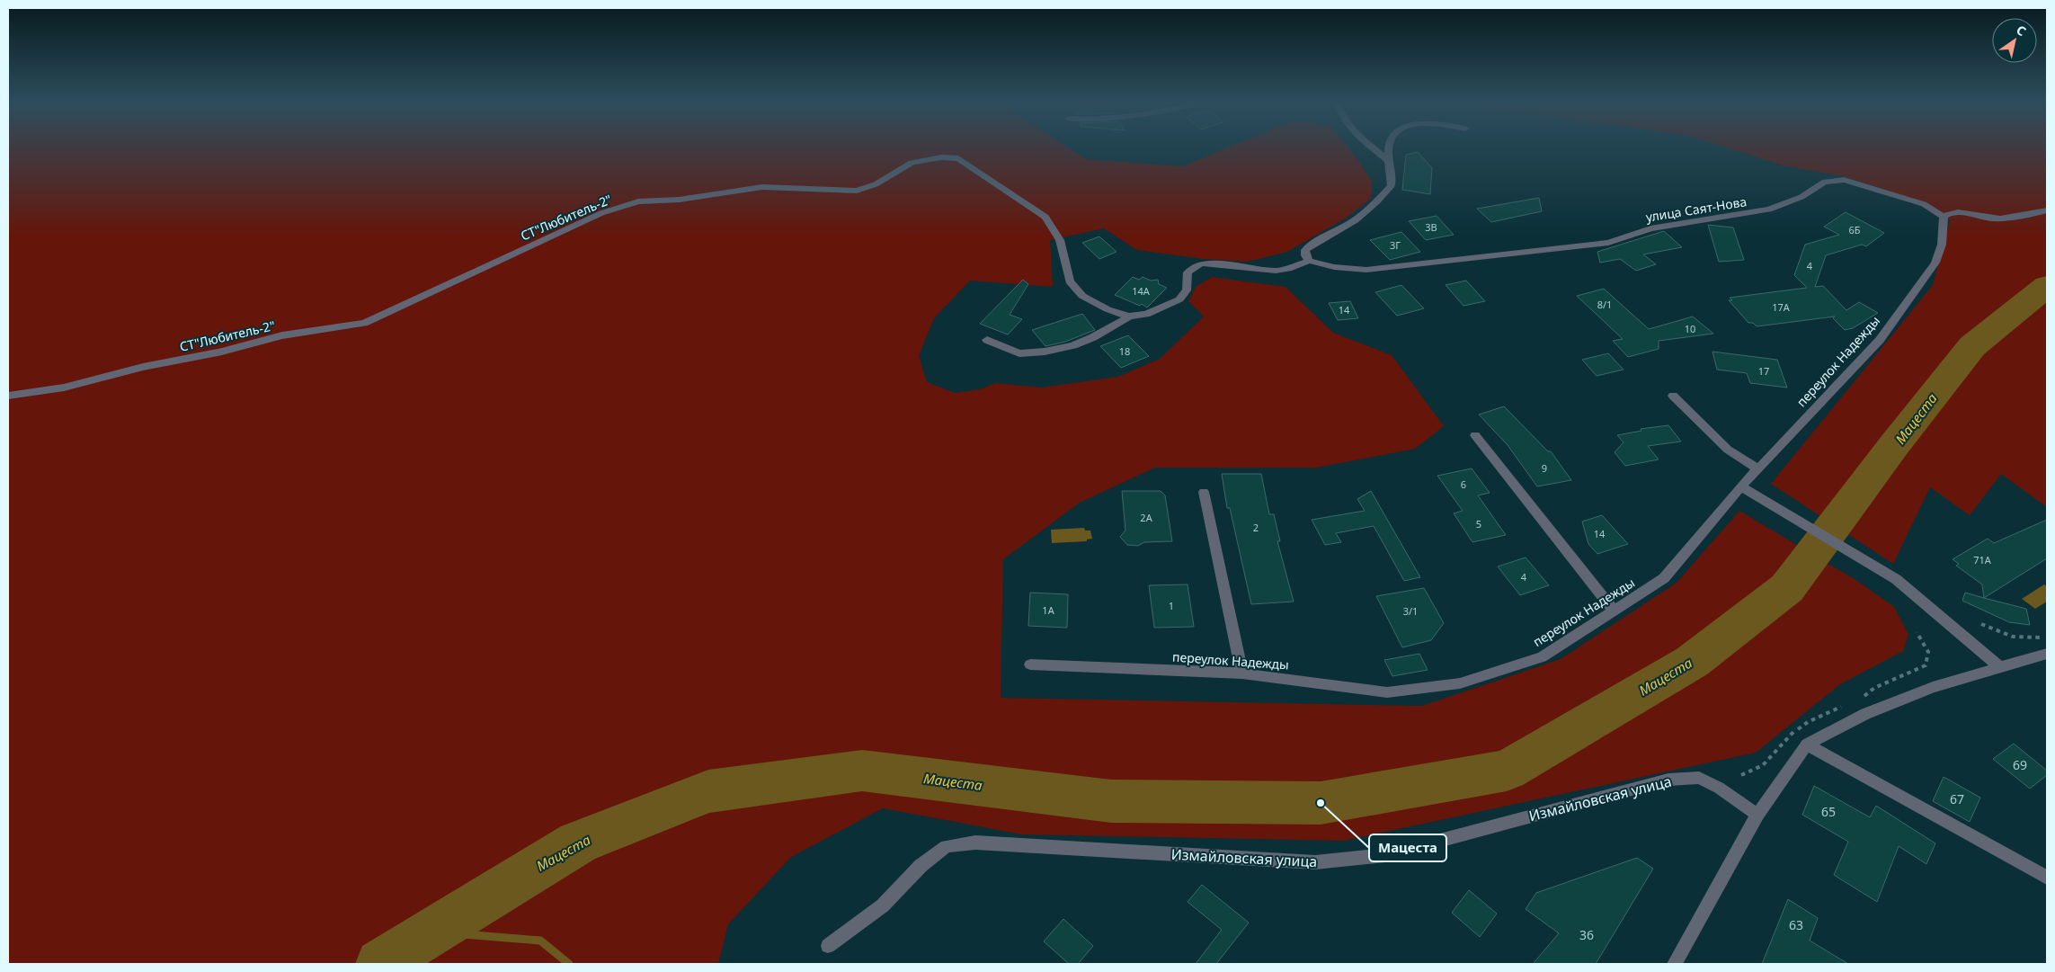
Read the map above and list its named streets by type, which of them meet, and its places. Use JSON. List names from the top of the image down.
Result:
{
  "streets": {
    "street": [
      "улица Саят-Нова",
      "СТ\"Любитель-2\"",
      "переулок Надежды",
      "Измайловская улица"
    ]
  },
  "crossings": [
    ["улица Саят-Нова", "переулок Надежды"]
  ],
  "water": ["Мацеста"],
  "places": ["Мацеста"],
  "house_numbers": [
    "3В",
    "6Б",
    "3Г",
    "4",
    "14А",
    "8/1",
    "17А",
    "14",
    "10",
    "18",
    "17",
    "9",
    "6",
    "2А",
    "5",
    "2",
    "14",
    "71А",
    "4",
    "1",
    "1А",
    "3/1",
    "69",
    "67",
    "65",
    "63",
    "36"
  ],
  "north": "top right"
}
